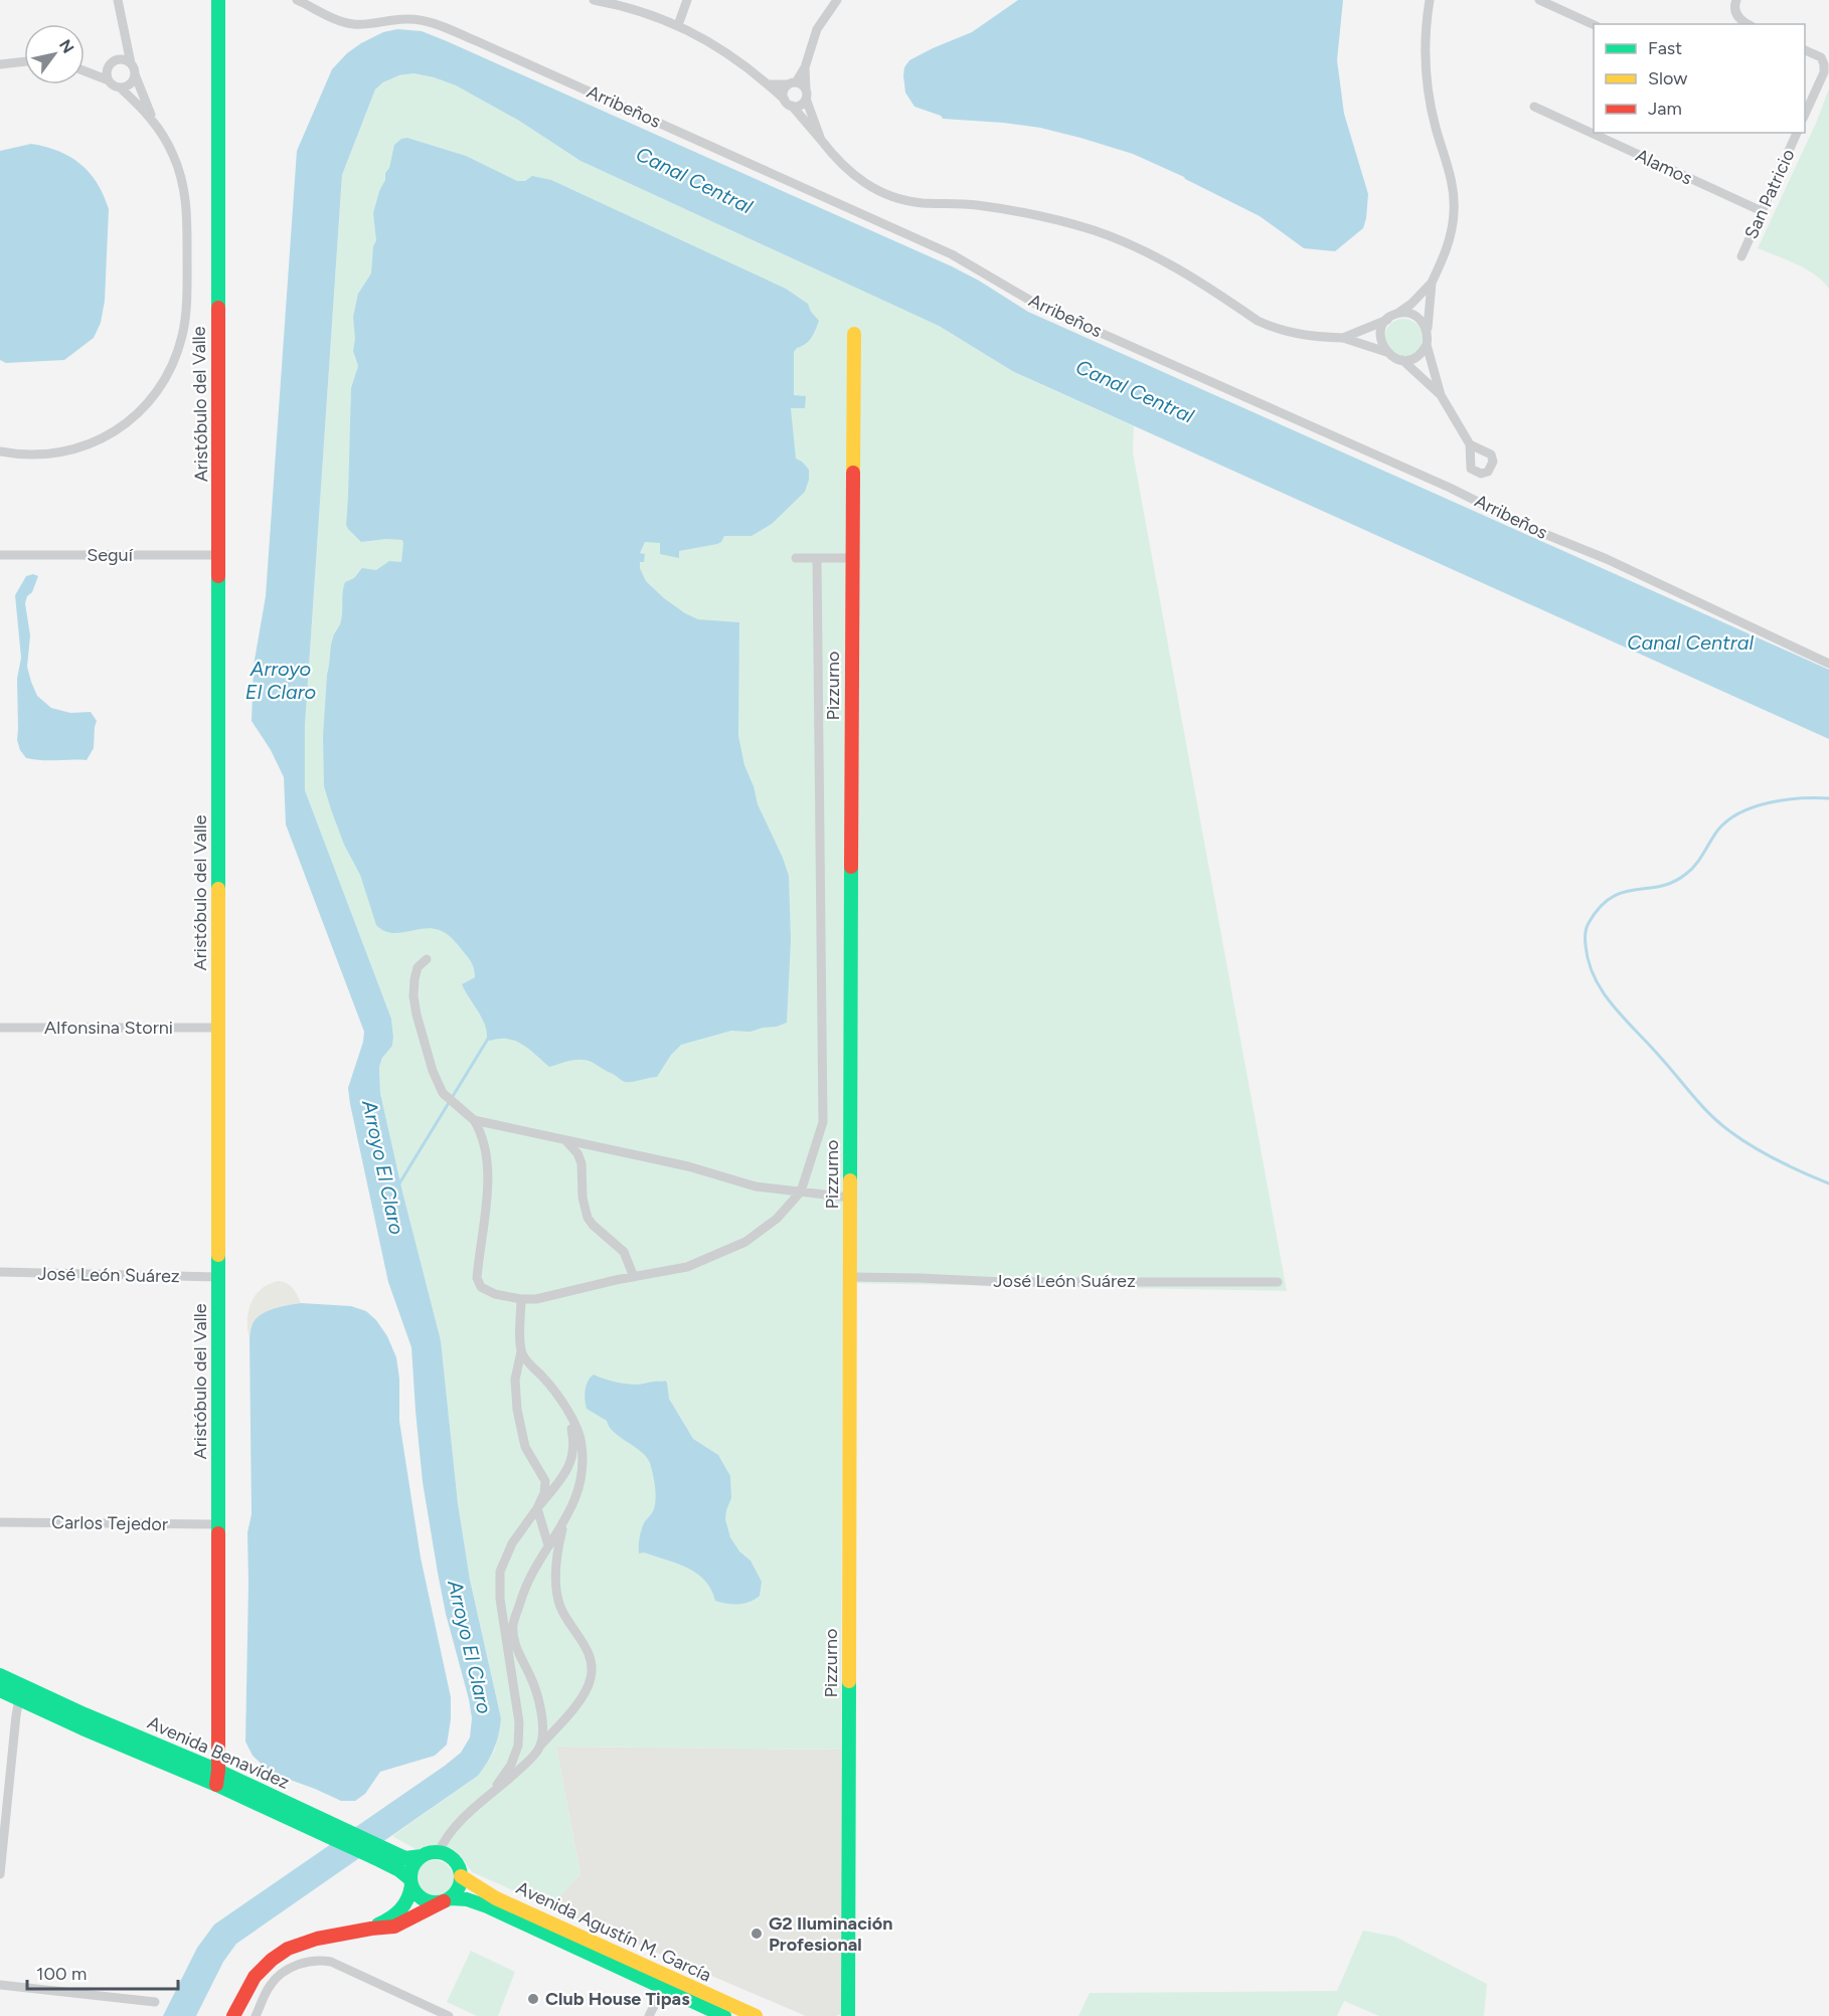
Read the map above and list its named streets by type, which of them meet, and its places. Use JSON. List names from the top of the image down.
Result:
{
  "streets": {
    "street": [
      "Arribeños",
      "Alamos",
      "San Patricio",
      "Aristóbulo del Valle",
      "Seguí",
      "Pizzurno",
      "Alfonsina Storni",
      "José León Suárez",
      "Carlos Tejedor",
      "Avenida Benavídez",
      "Avenida Agustín M. García"
    ]
  },
  "crossings": [
    ["Alamos", "San Patricio"],
    ["Aristóbulo del Valle", "Seguí"],
    ["Aristóbulo del Valle", "Alfonsina Storni"],
    ["Aristóbulo del Valle", "José León Suárez"],
    ["Aristóbulo del Valle", "Carlos Tejedor"],
    ["Aristóbulo del Valle", "Avenida Benavídez"],
    ["Pizzurno", "José León Suárez"],
    ["Avenida Benavídez", "Avenida Agustín M. García"]
  ],
  "water": ["Canal Central", "Arroyo El Claro"],
  "places": ["G2 Iluminación Profesional", "Club House Tipas"],
  "legend": ["Fast", "Slow", "Jam"],
  "scale_bar": "100 m",
  "north": "top right"
}
